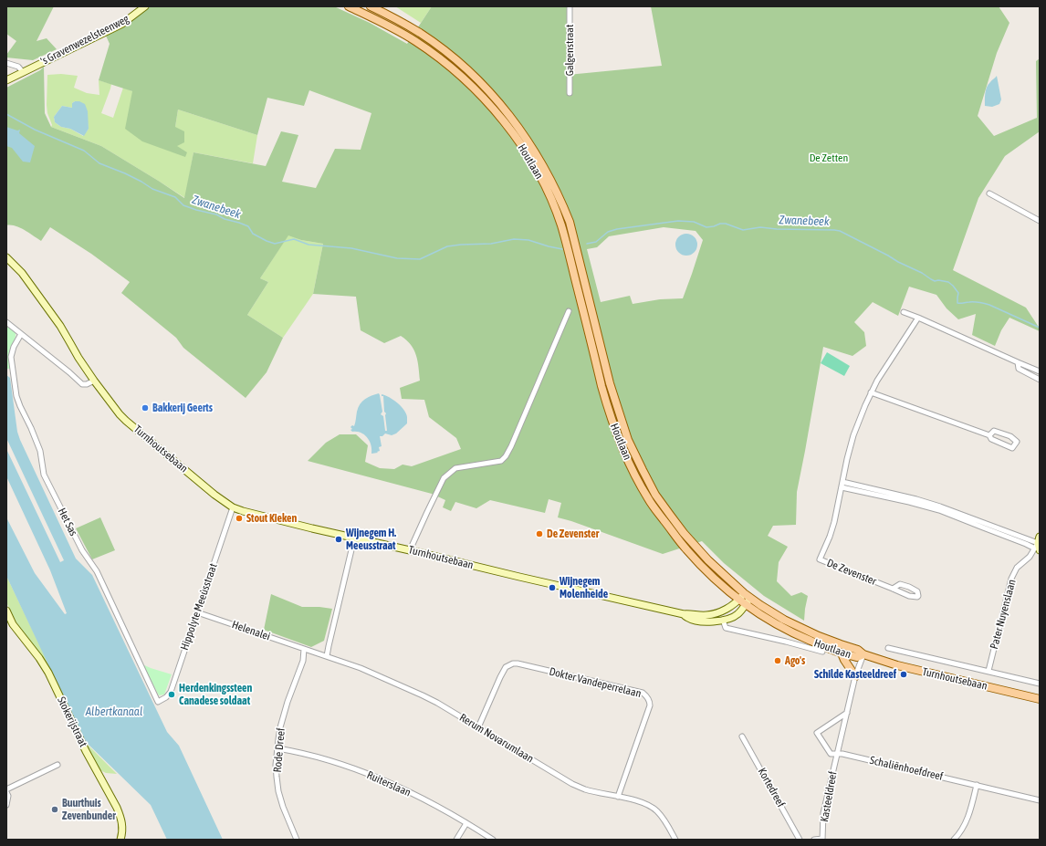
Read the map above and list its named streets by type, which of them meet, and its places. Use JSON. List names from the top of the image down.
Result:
{
  "streets": {
    "main road": [
      "'s Gravenwezelsteenweg",
      "Houtlaan",
      "Turnhoutsebaan",
      "Stokerijstraat"
    ],
    "street": [
      "Galgenstraat",
      "Het Sas",
      "De Zevenster",
      "Hippolyte Meeùsstraat",
      "Pater Nuyenslaan",
      "Helenalei",
      "Dokter Vandeperrelaan",
      "Rerum Novarumlaan",
      "Rode Dreef",
      "Schaliënhoefdreef",
      "Ruiterslaan",
      "Kortedreef",
      "Kasteeldreef"
    ]
  },
  "crossings": [
    ["Houtlaan", "Turnhoutsebaan"],
    ["Houtlaan", "Kasteeldreef"],
    ["Turnhoutsebaan", "Hippolyte Meeùsstraat"],
    ["Turnhoutsebaan", "Pater Nuyenslaan"],
    ["Turnhoutsebaan", "Kasteeldreef"],
    ["Het Sas", "Hippolyte Meeùsstraat"],
    ["Hippolyte Meeùsstraat", "Helenalei"],
    ["Helenalei", "Rerum Novarumlaan"],
    ["Helenalei", "Rode Dreef"],
    ["Dokter Vandeperrelaan", "Rerum Novarumlaan"],
    ["Rerum Novarumlaan", "Rode Dreef"],
    ["Rode Dreef", "Ruiterslaan"],
    ["Schaliënhoefdreef", "Kasteeldreef"]
  ],
  "water": ["Zwanebeek", "Albertkanaal"],
  "parks": ["De Zetten"],
  "places": [
    "Bakkerij Geerts",
    "Stout Kieken",
    "De Zevenster",
    "Wijnegem H. Meeusstraat",
    "Wijnegem Molenheide",
    "Ago's",
    "Schilde Kasteeldreef",
    "Herdenkingssteen Canadese soldaat",
    "Buurthuis Zevenbunder"
  ]
}
